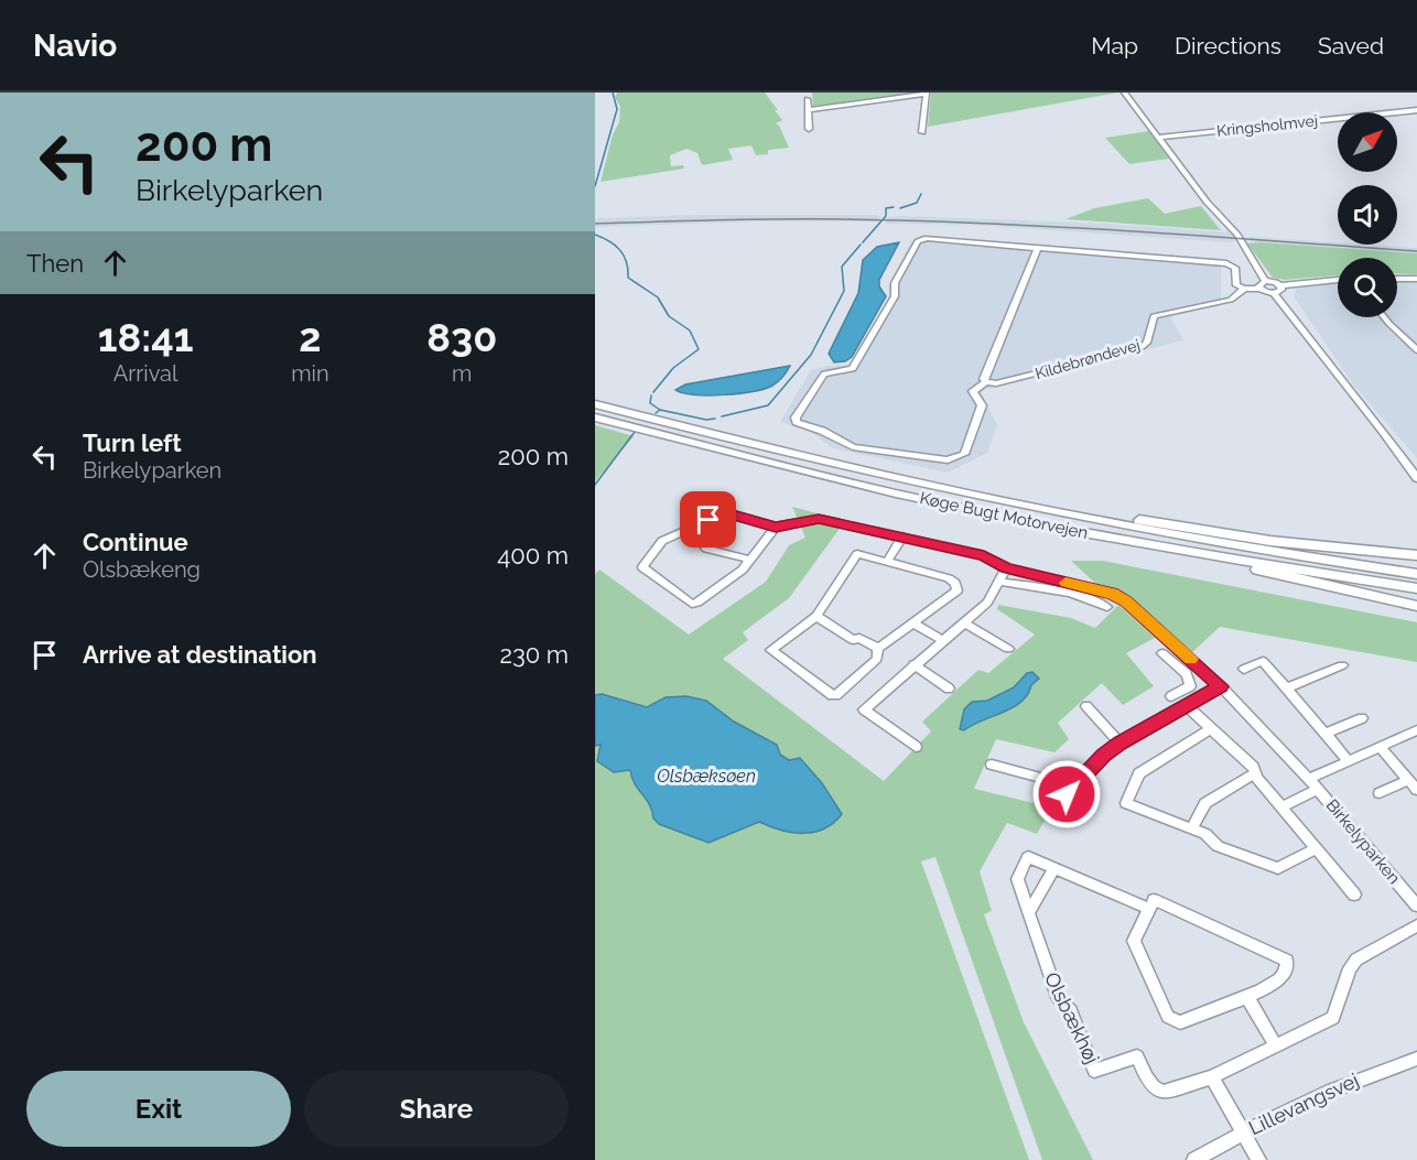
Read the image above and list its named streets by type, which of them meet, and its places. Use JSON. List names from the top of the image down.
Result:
{
  "streets": {
    "highway": ["Køge Bugt Motorvejen"],
    "street": [
      "Kringsholmvej",
      "Kildebrøndevej",
      "Birkelyparken",
      "Olsbækhøj",
      "Lillevangsvej"
    ]
  },
  "water": ["Olsbæksøen"],
  "north": "top right",
  "page": {
    "header": "Navio",
    "nav": ["Map", "Directions", "Saved"],
    "turn": ["200 m", "Birkelyparken"],
    "then": "Then",
    "eta": [
      "18:41",
      "Arrival",
      "2",
      "min",
      "830",
      "m"
    ],
    "list": [
      {
        "name": "Turn left",
        "note": "Birkelyparken",
        "value": "200 m"
      },
      {
        "name": "Continue",
        "note": "Olsbækeng",
        "value": "400 m"
      },
      {
        "name": "Arrive at destination",
        "value": "230 m"
      }
    ],
    "buttons": ["Exit", "Share"]
  }
}
